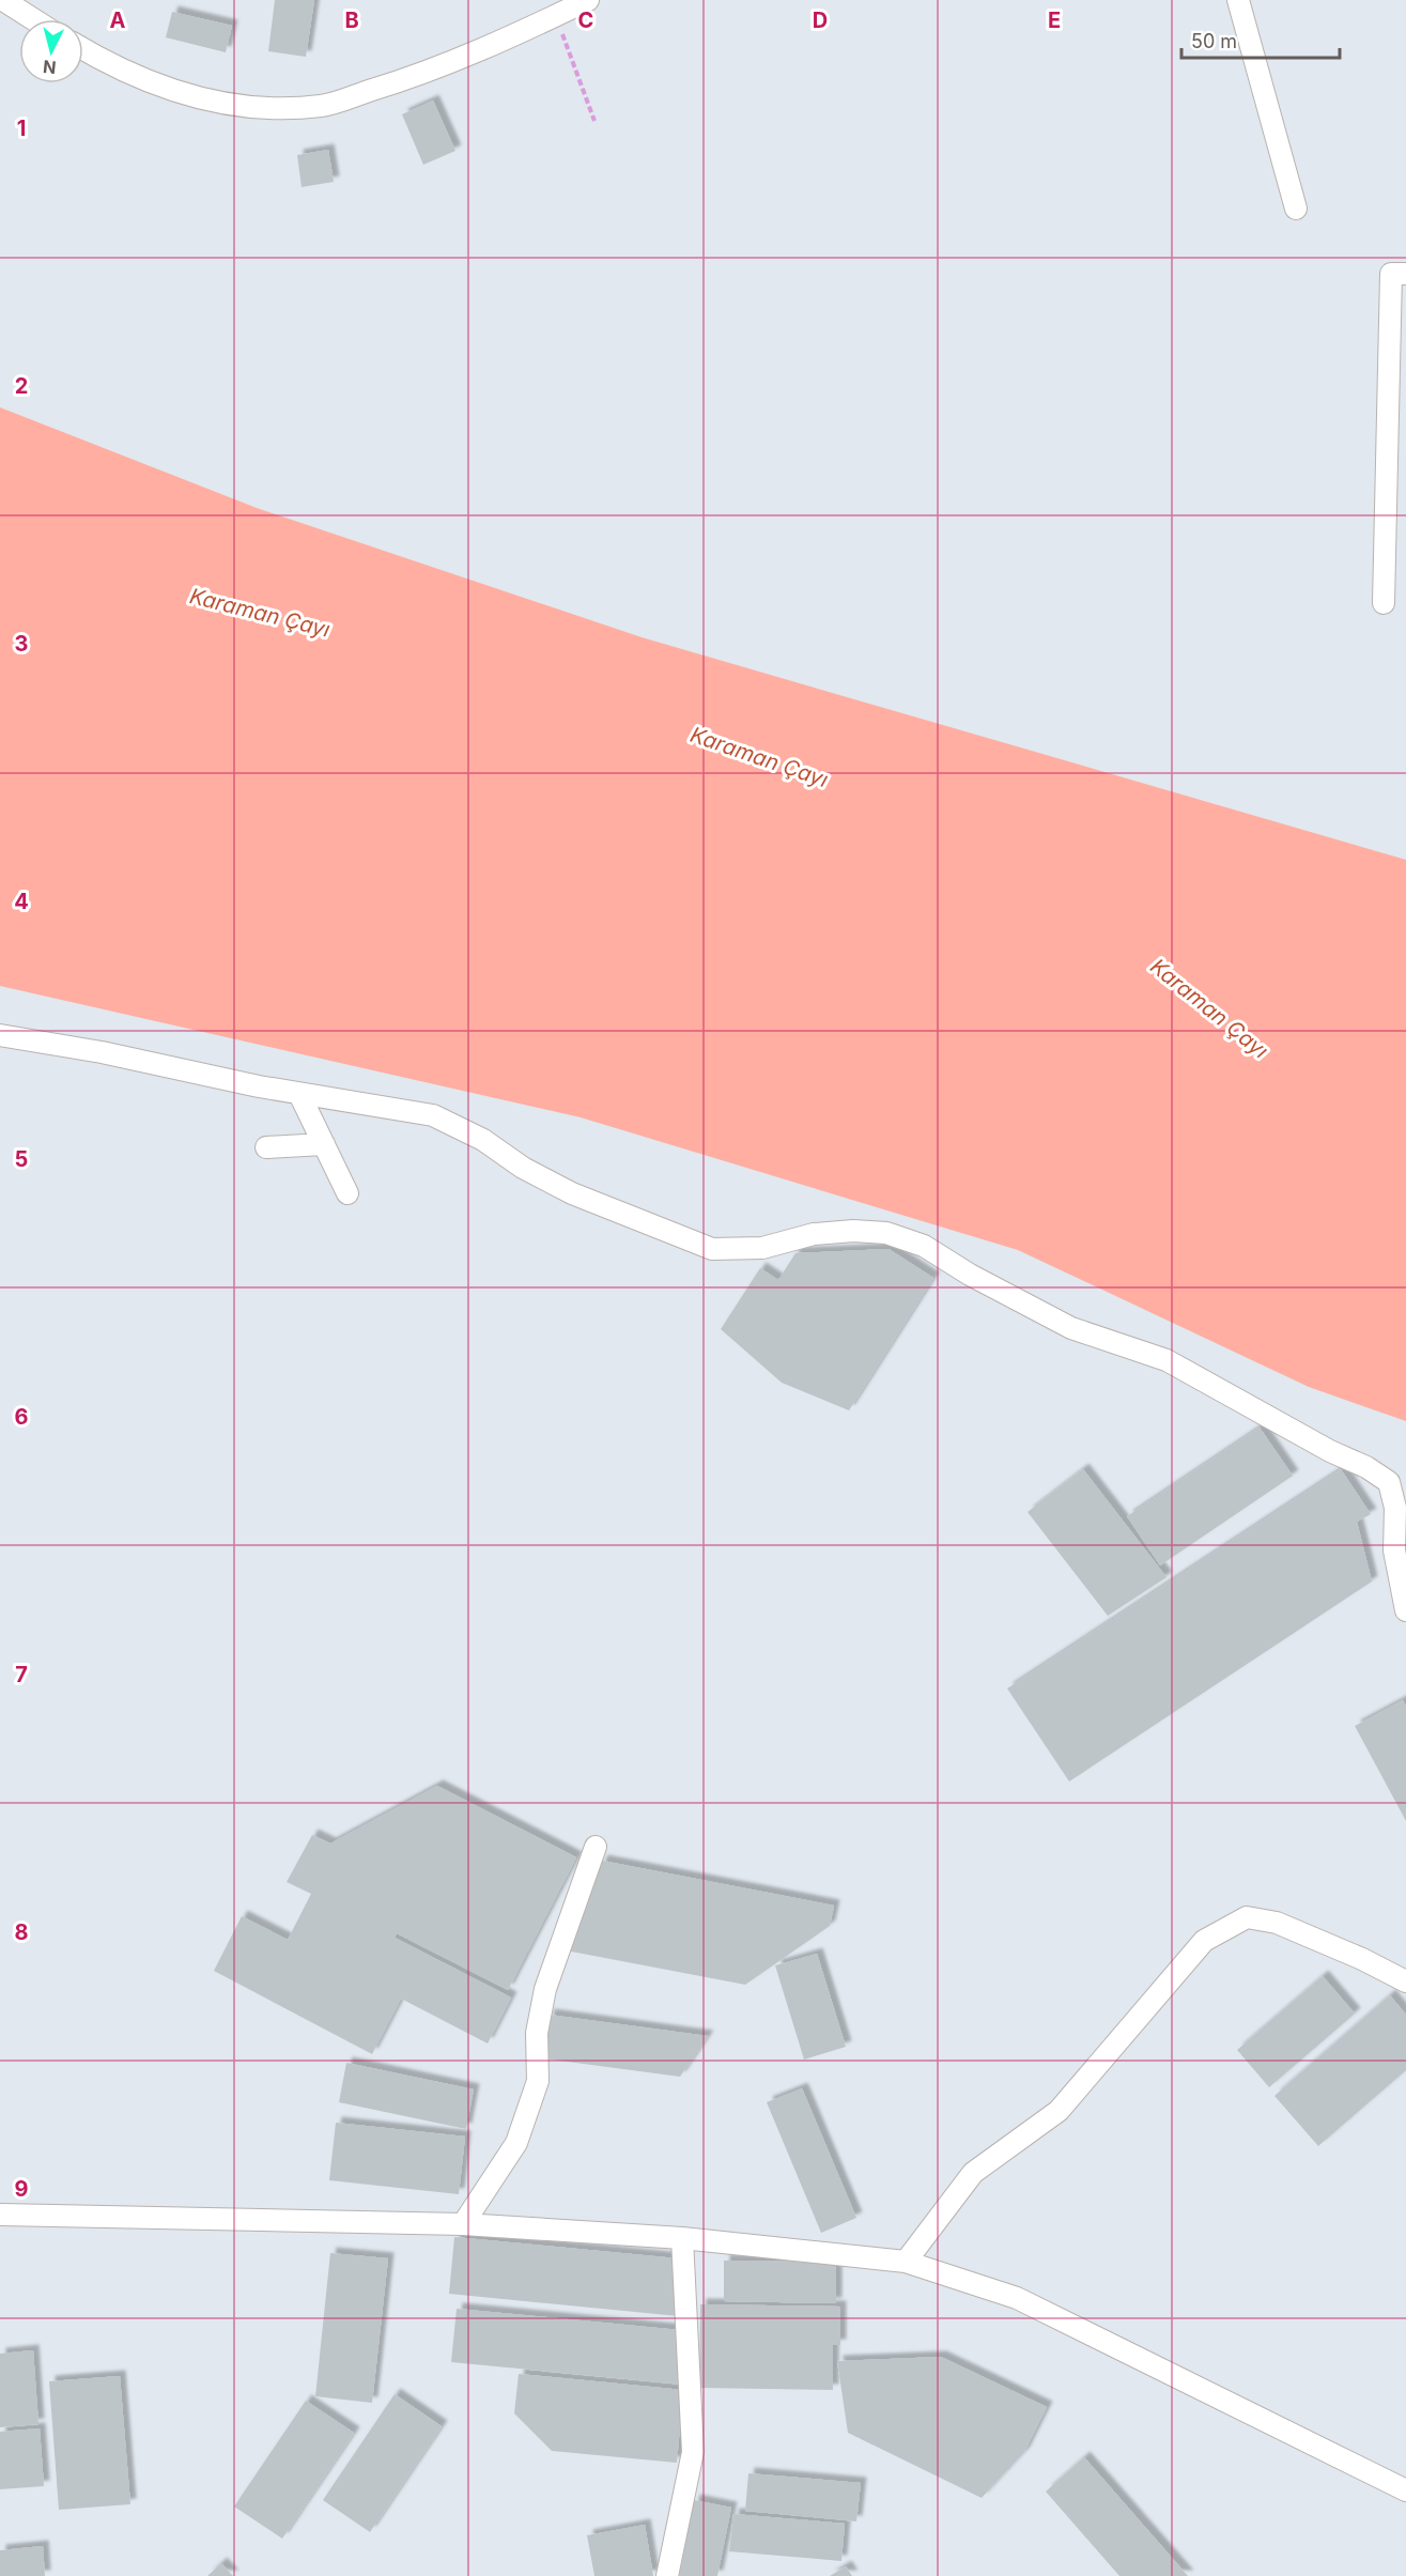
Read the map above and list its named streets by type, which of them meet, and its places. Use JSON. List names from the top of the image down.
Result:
{
  "water": ["Karaman Çayı"],
  "scale_bar": "50 m",
  "north": "bottom",
  "grid": {
    "columns": [
      "A",
      "B",
      "C",
      "D",
      "E"
    ],
    "rows": [
      "1",
      "2",
      "3",
      "4",
      "5",
      "6",
      "7",
      "8",
      "9"
    ]
  }
}
